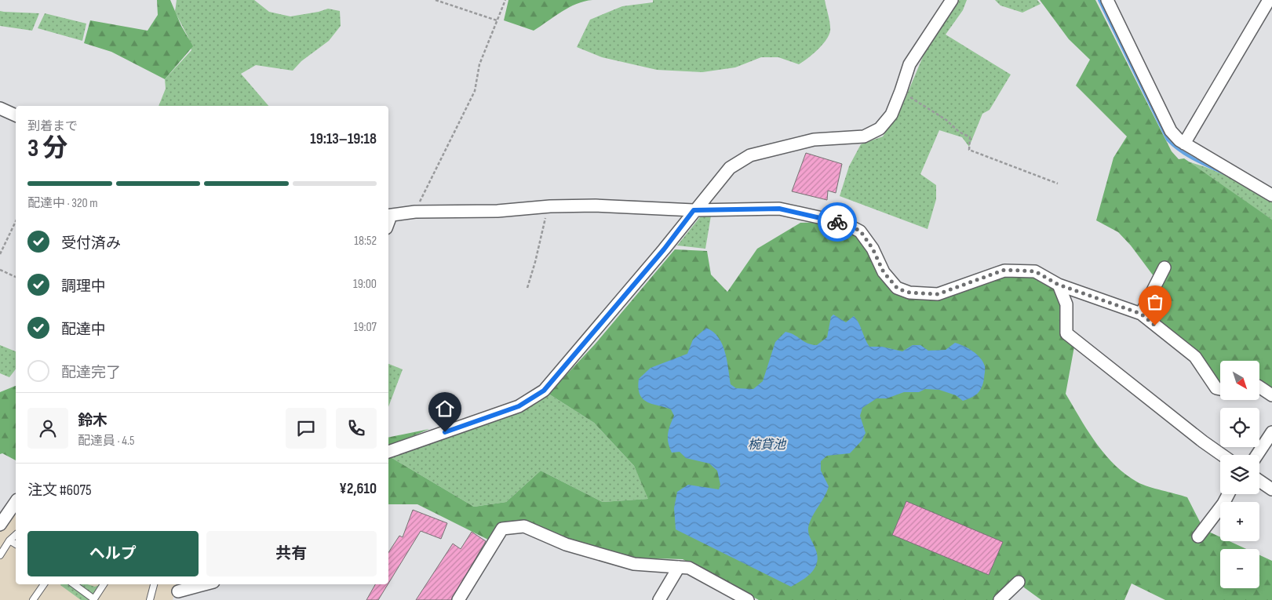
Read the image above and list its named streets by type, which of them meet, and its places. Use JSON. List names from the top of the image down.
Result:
{
  "water": ["椀貸池"],
  "north": "bottom right",
  "page": {
    "heading": ["3 分", "到着まで", "19:13–19:18"],
    "panel": [
      "鈴木",
      "配達員 · 4.5",
      "注文 #6075",
      "¥2,610"
    ],
    "bar": "配達中 · 320 m",
    "list": [
      ["受付済み", "18:52"],
      ["調理中", "19:00"],
      ["配達中", "19:07"],
      "配達完了"
    ],
    "map_buttons": ["+", "−"],
    "buttons": ["ヘルプ", "共有"]
  }
}
